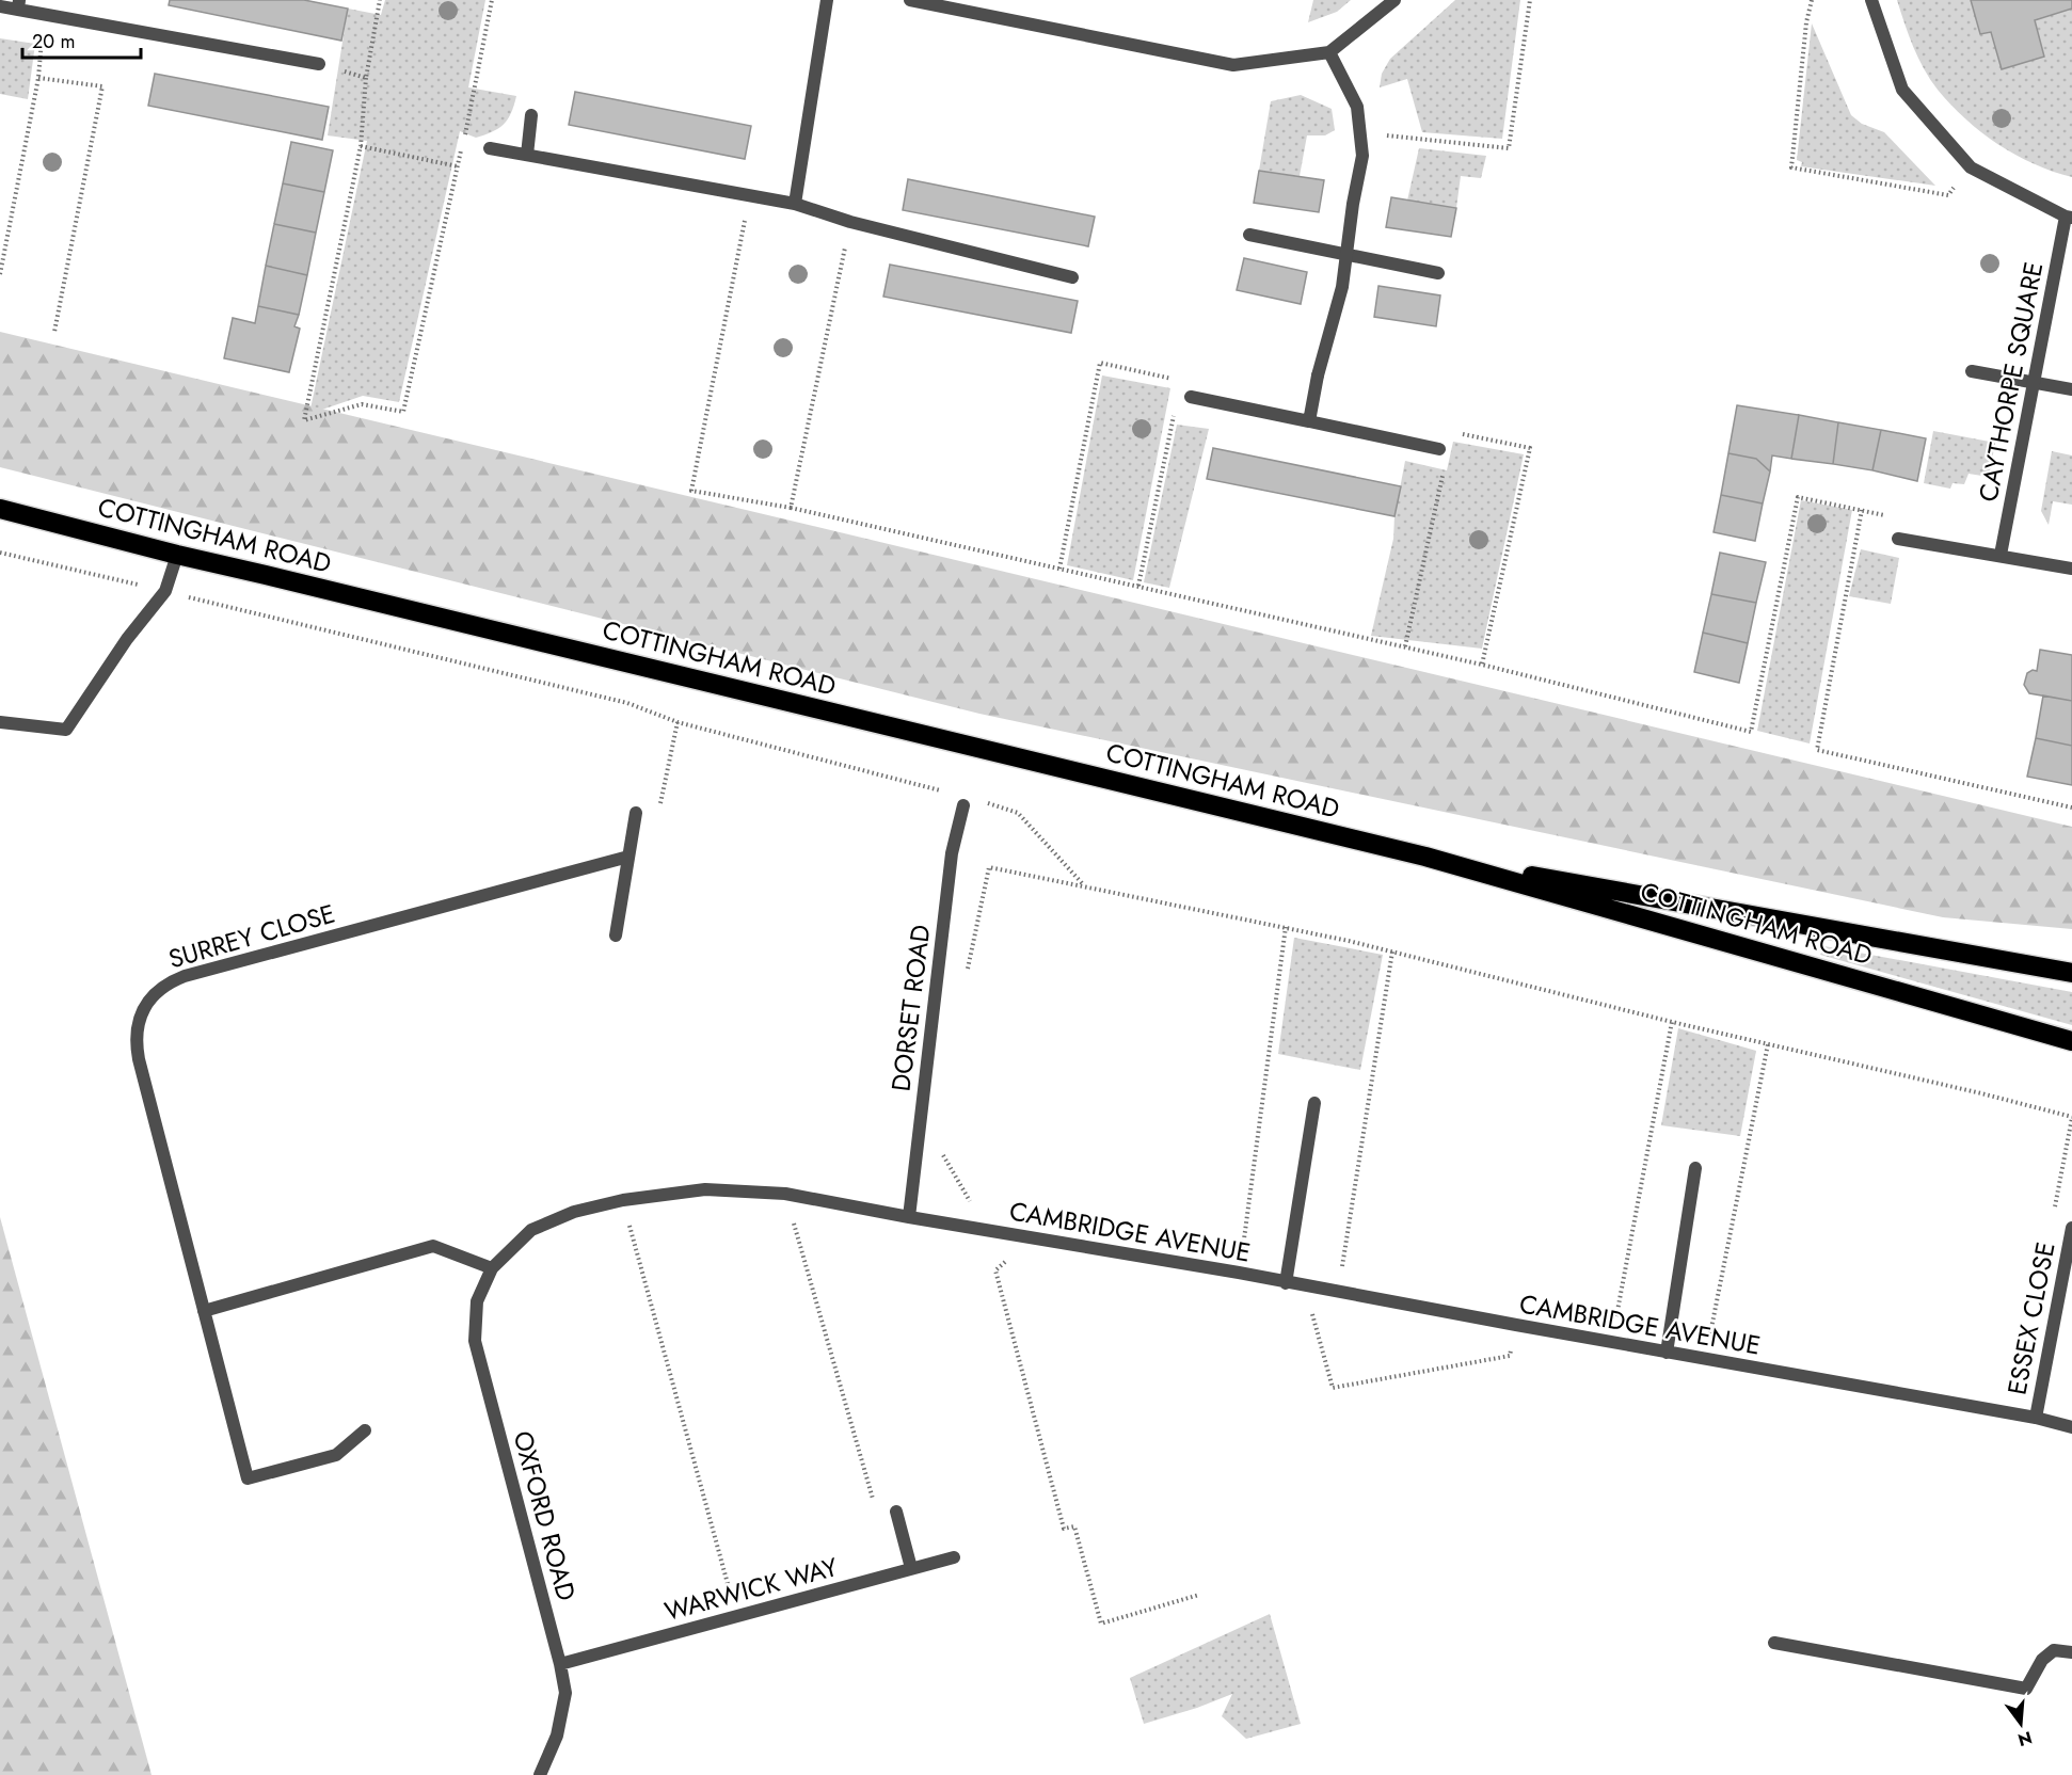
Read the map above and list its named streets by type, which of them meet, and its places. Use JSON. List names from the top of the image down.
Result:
{
  "streets": {
    "highway": ["COTTINGHAM ROAD"],
    "street": [
      "CAYTHORPE SQUARE",
      "SURREY CLOSE",
      "DORSET ROAD",
      "CAMBRIDGE AVENUE",
      "ESSEX CLOSE",
      "OXFORD ROAD",
      "WARWICK WAY"
    ]
  },
  "crossings": [
    ["DORSET ROAD", "CAMBRIDGE AVENUE"],
    ["CAMBRIDGE AVENUE", "ESSEX CLOSE"],
    ["CAMBRIDGE AVENUE", "OXFORD ROAD"],
    ["OXFORD ROAD", "WARWICK WAY"]
  ],
  "scale_bar": "20 m",
  "north": "bottom"
}
